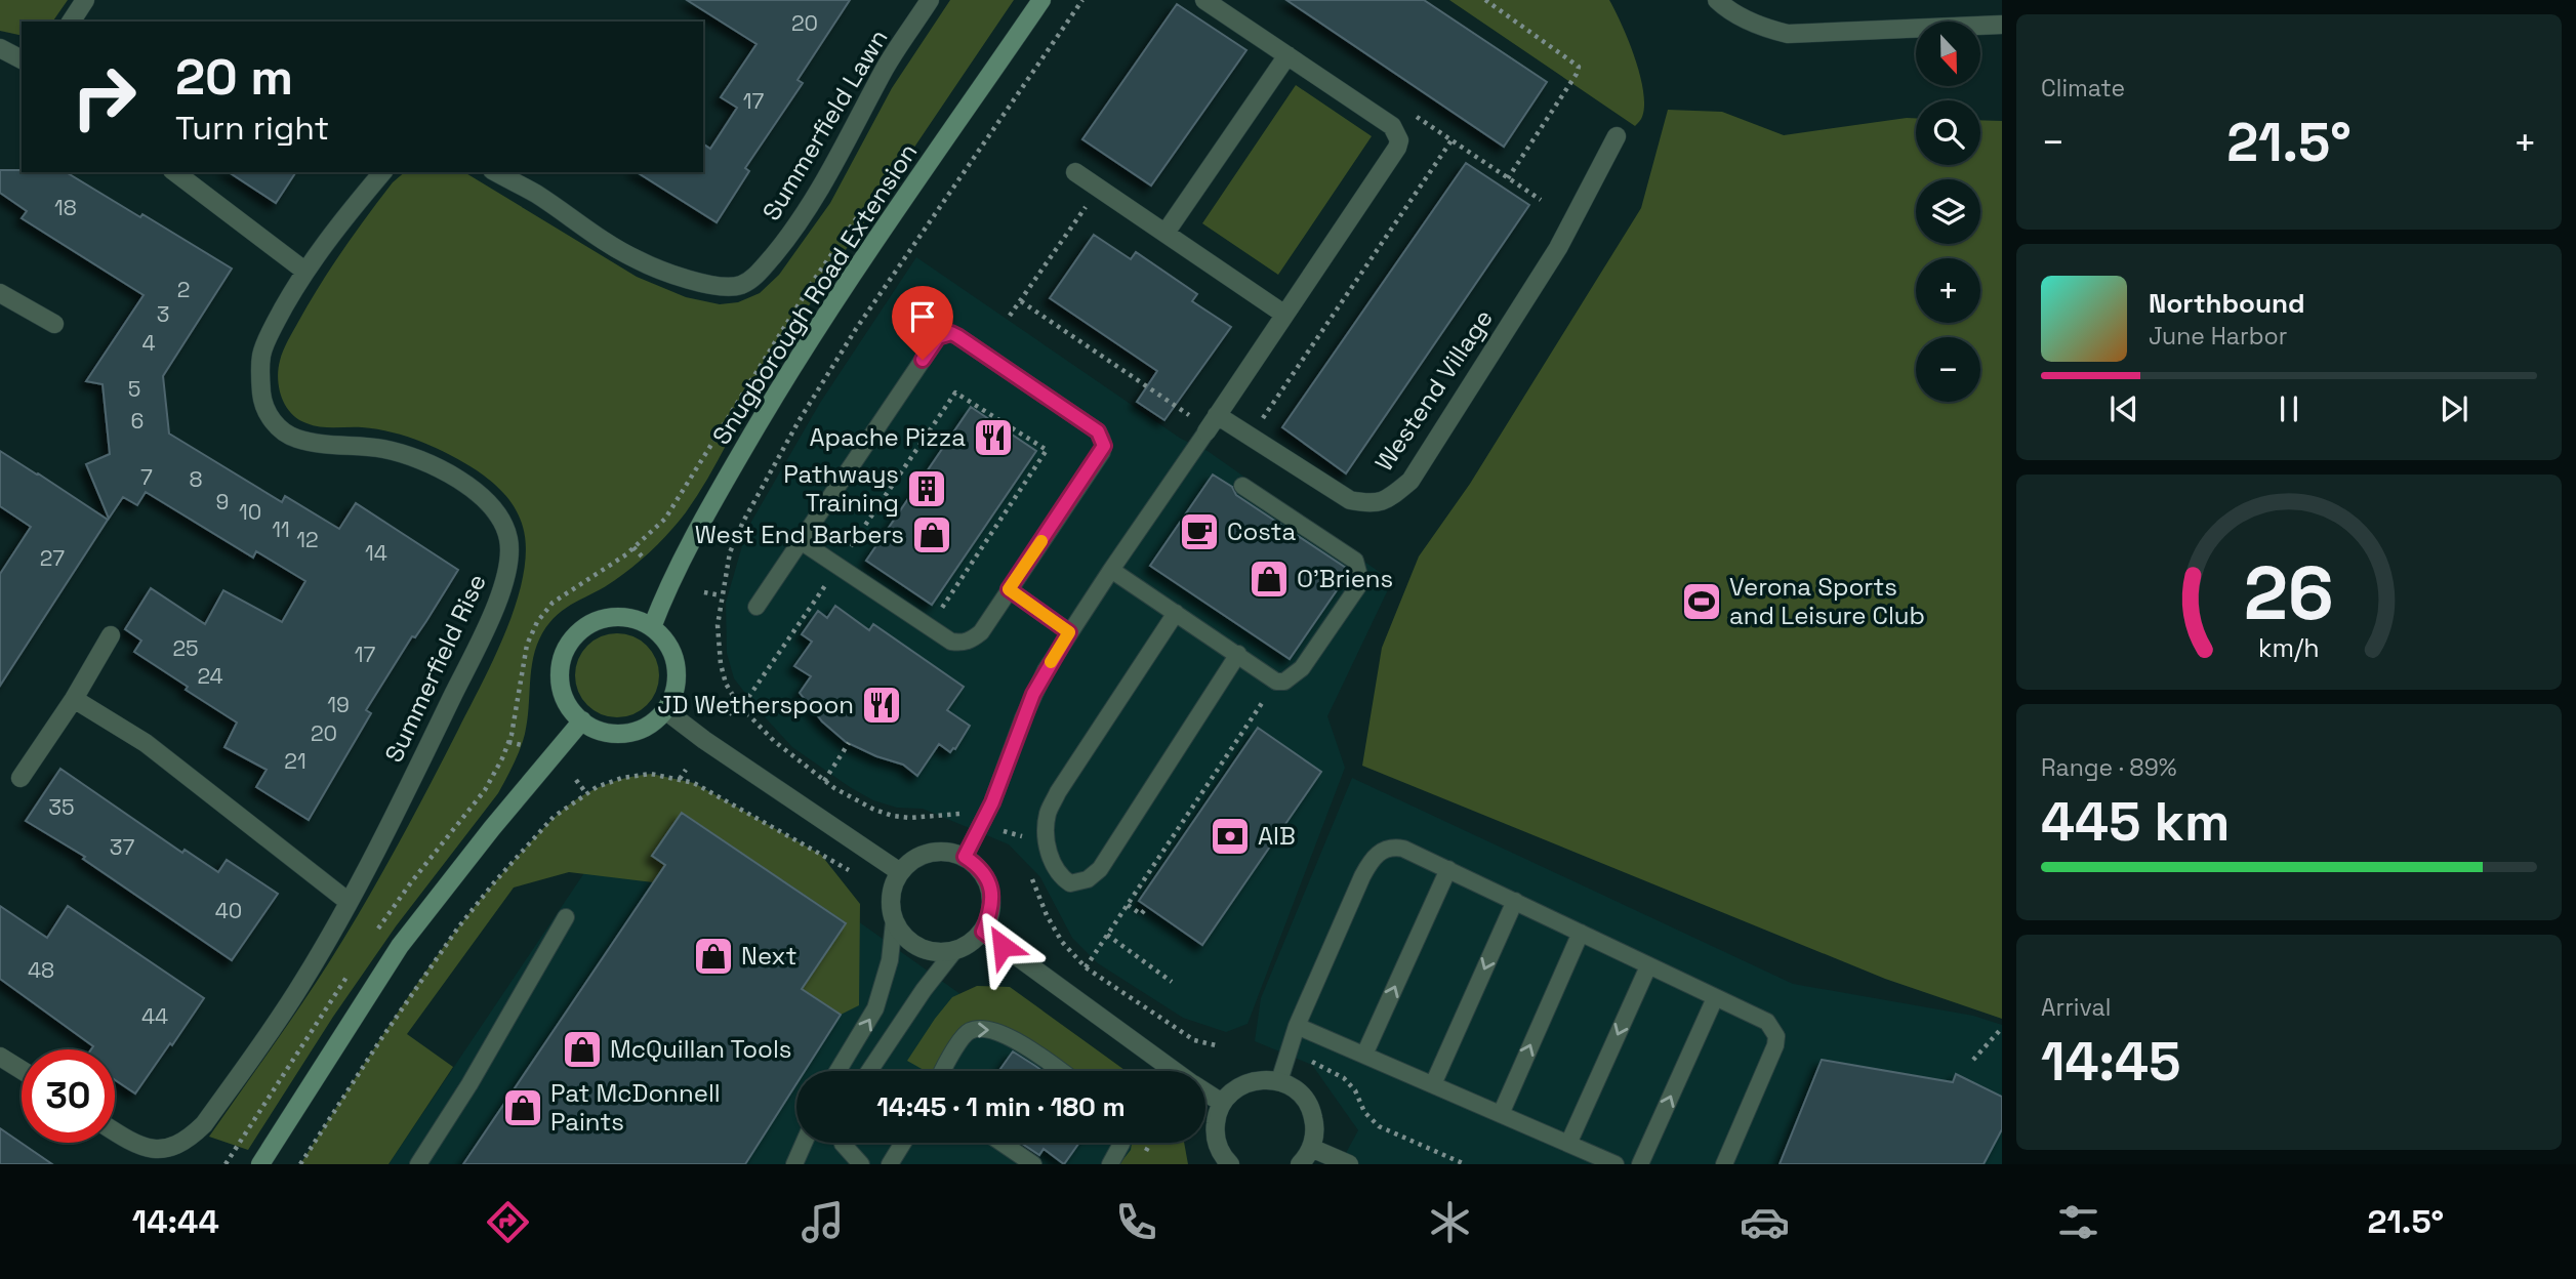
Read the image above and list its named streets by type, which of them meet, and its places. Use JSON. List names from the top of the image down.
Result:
{
  "streets": {
    "main road": ["Snugborough Road Extension"],
    "street": ["Summerfield Lawn", "Westend Village", "Summerfield Rise"]
  },
  "places": {
    "restaurant": ["Apache Pizza", "JD Wetherspoon"],
    "building": ["Pathways Training"],
    "cafe": ["Costa"],
    "shop": [
      "West End Barbers",
      "O'Briens",
      "Next",
      "McQuillan Tools",
      "Pat McDonnell Paints"
    ],
    "sports": ["Verona Sports and Leisure Club"],
    "bank": ["AIB"]
  },
  "house_numbers": [
    "20",
    "17",
    "18",
    "2",
    "3",
    "4",
    "5",
    "6",
    "7",
    "8",
    "9",
    "10",
    "11",
    "12",
    "14",
    "27",
    "25",
    "17",
    "24",
    "19",
    "20",
    "21",
    "35",
    "37",
    "40",
    "48",
    "44"
  ],
  "north": "bottom",
  "page": {
    "tile": [
      "Climate",
      ["Range · 89%", "445 km"],
      ["Arrival", "14:45"]
    ],
    "map_buttons": ["+", "−"],
    "turn": ["20 m", "Turn right"],
    "heat": ["−", "21.5°", "+"],
    "song": ["Northbound", "June Harbor"],
    "limit": "30",
    "trip": "14:45 · 1 min · 180 m",
    "tabs": ["14:44", "21.5°"],
    "gauge": ["26", "km/h"]
  }
}
